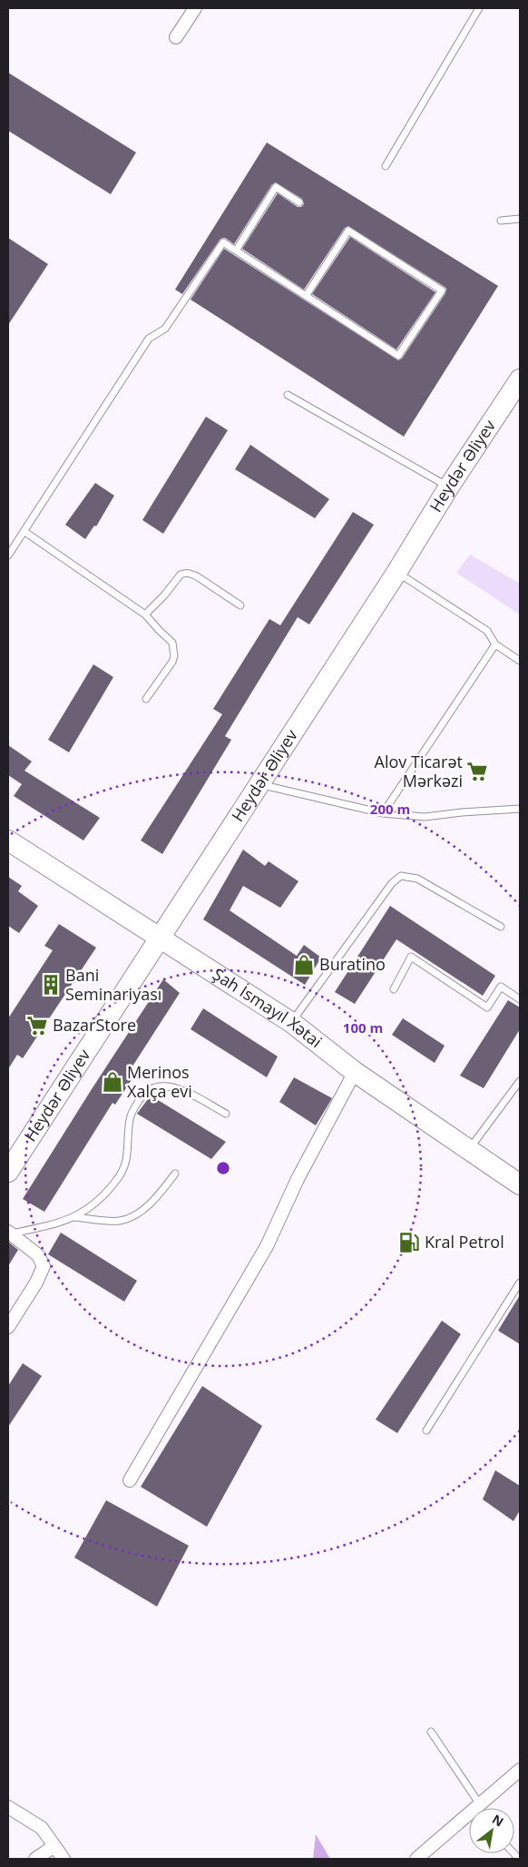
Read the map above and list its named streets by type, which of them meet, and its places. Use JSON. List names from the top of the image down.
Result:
{
  "streets": {
    "main road": ["Heydər Əliyev", "Şah İsmayıl Xətai"]
  },
  "crossings": [
    ["Heydər Əliyev", "Şah İsmayıl Xətai"]
  ],
  "places": {
    "supermarket": ["Alov Ticarət Mərkəzi", "BazarStore"],
    "shop": ["Buratino", "Merinos Xalça evi"],
    "building": ["Bani Seminariyası"],
    "fuel station": ["Kral Petrol"]
  },
  "north": "top right",
  "rings": ["200 m", "100 m"]
}
